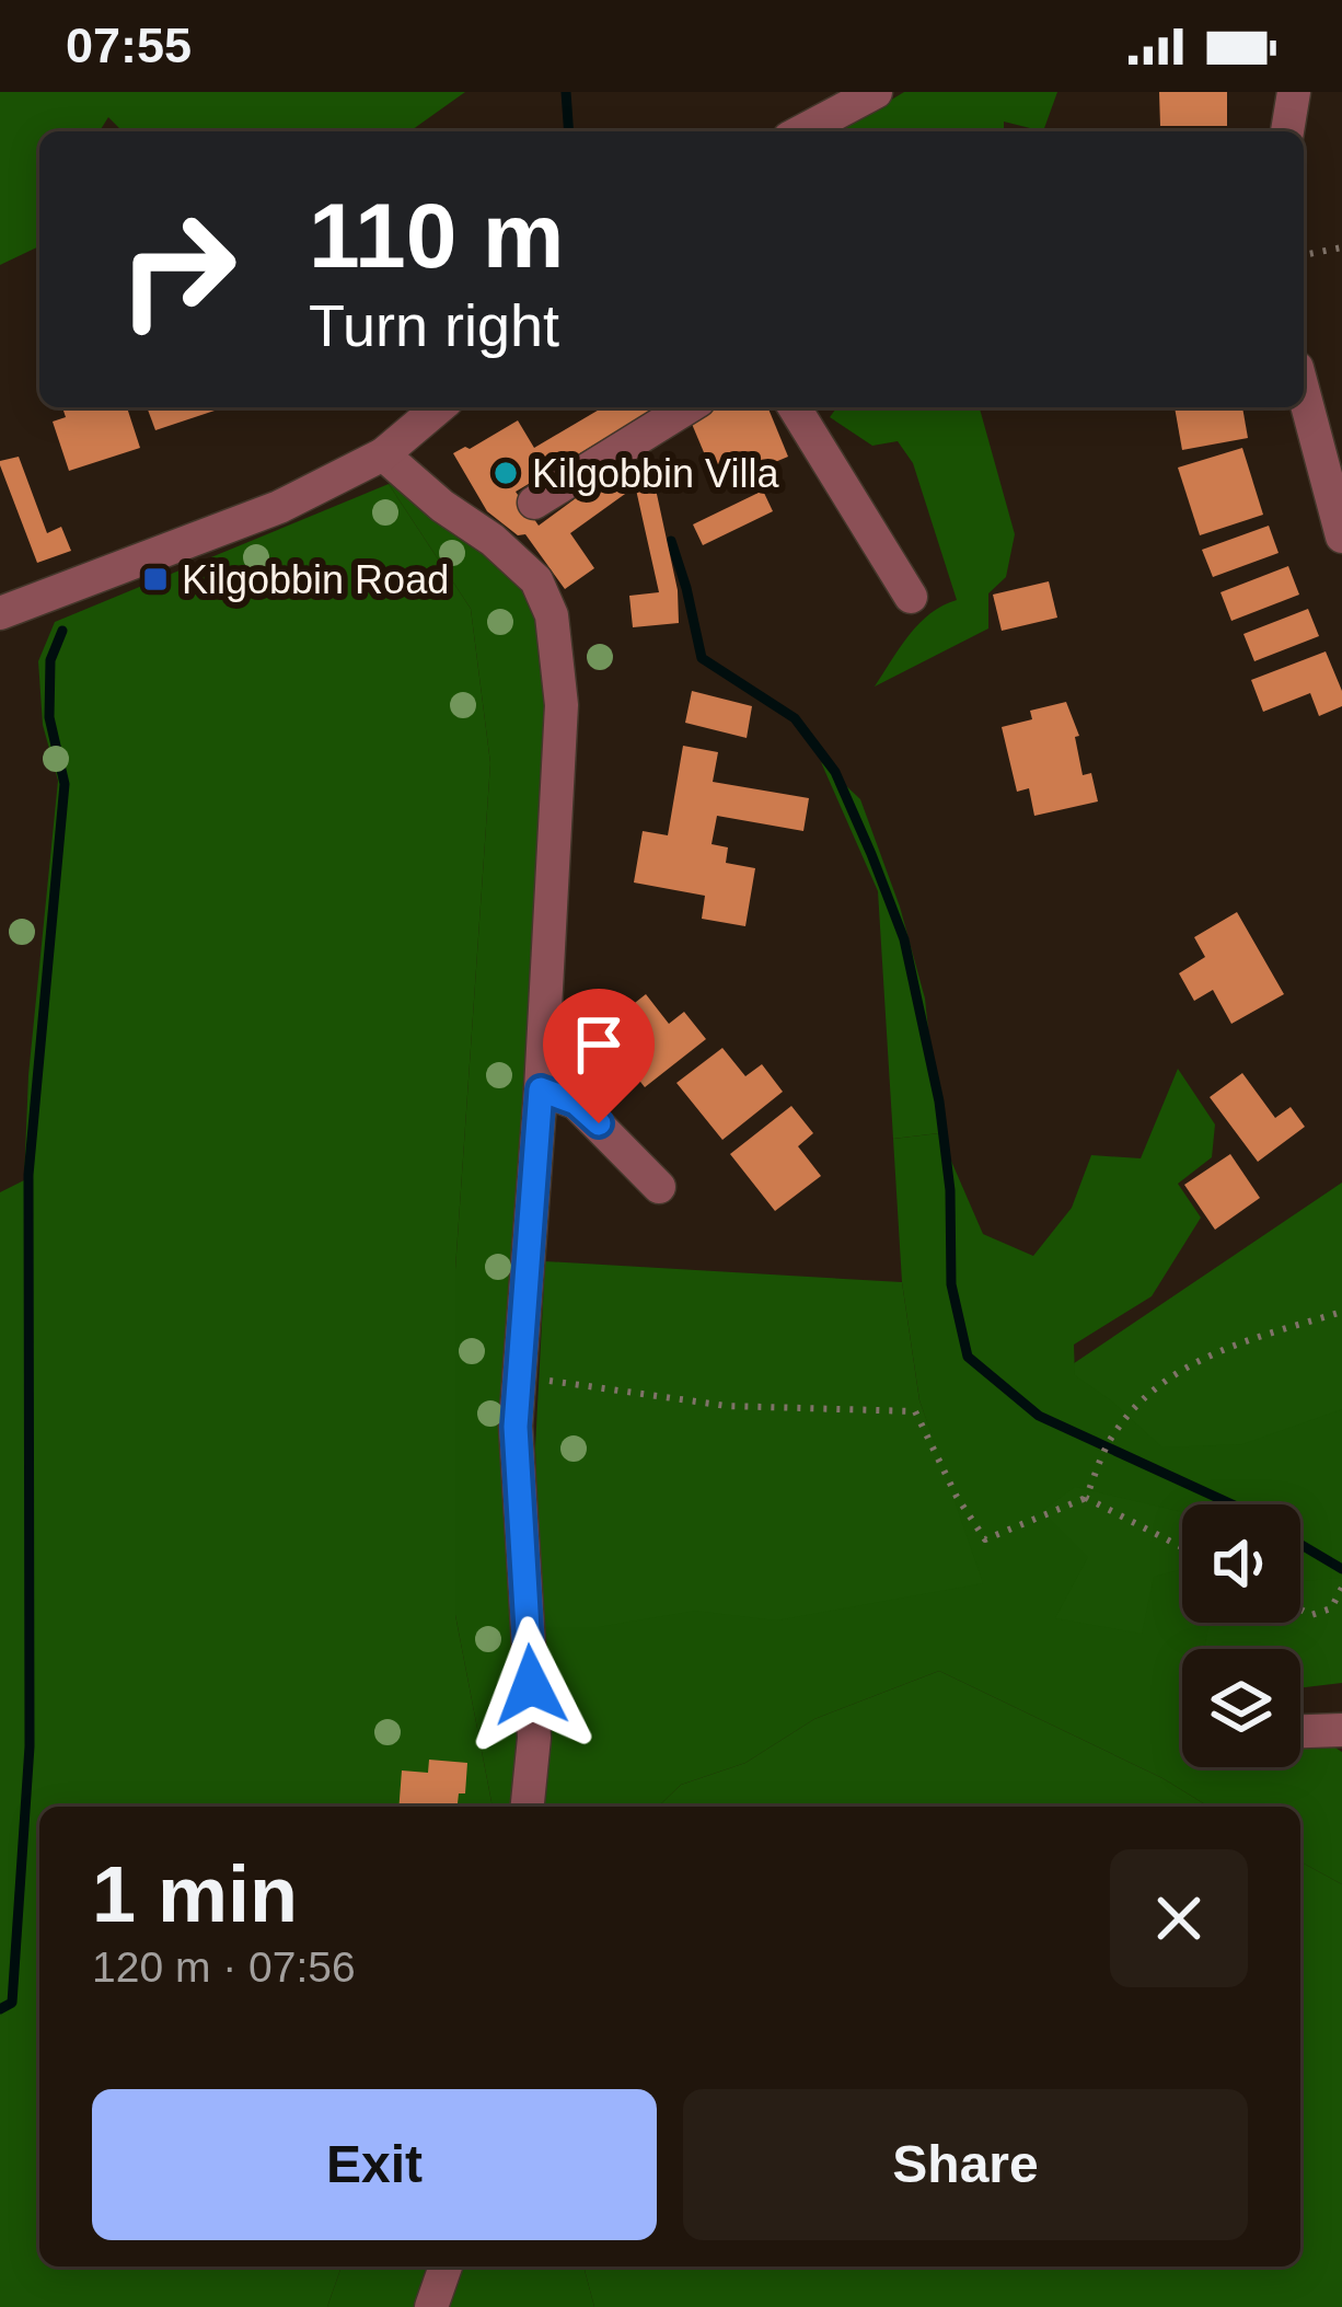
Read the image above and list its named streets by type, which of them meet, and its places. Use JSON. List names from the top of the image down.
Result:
{
  "places": {
    "other": ["Kilgobbin Villa"],
    "transit": ["Kilgobbin Road"]
  },
  "page": {
    "status": "07:55",
    "turn": ["110 m", "Turn right"],
    "heading": ["1 min", "120 m · 07:56"],
    "buttons": ["Exit", "Share"]
  }
}
